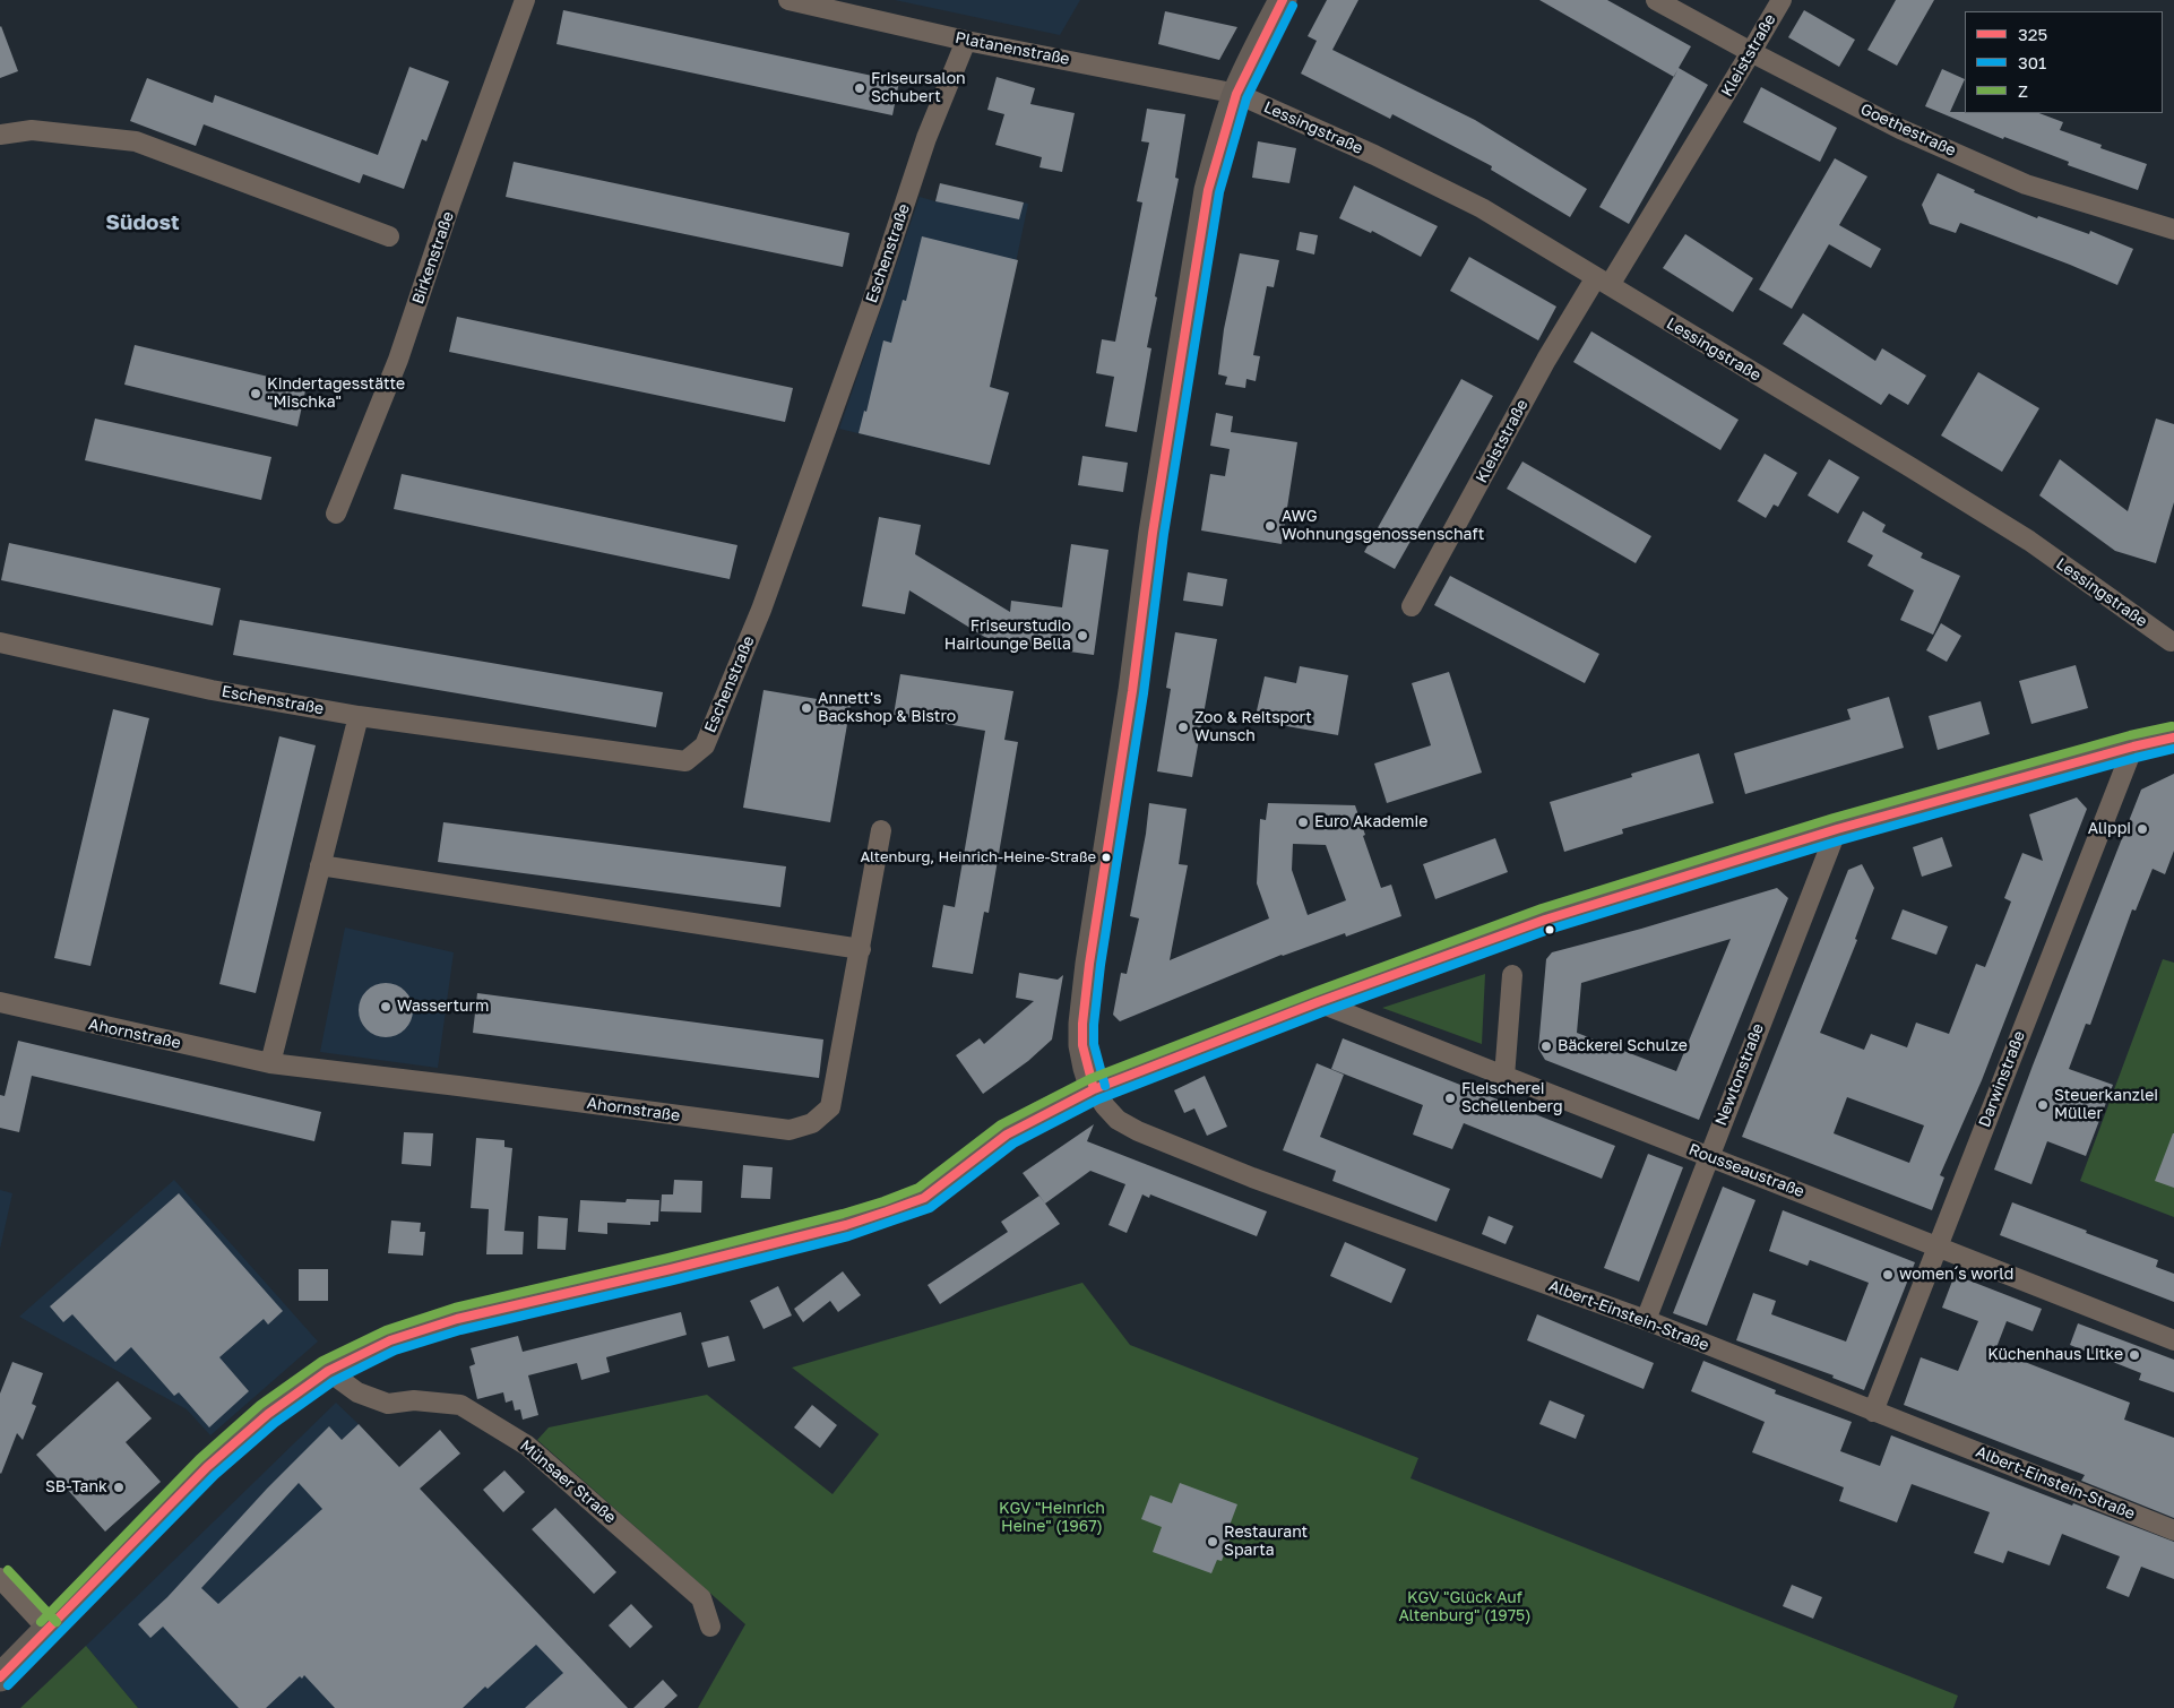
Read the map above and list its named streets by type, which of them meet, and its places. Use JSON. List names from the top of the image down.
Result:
{
  "streets": {
    "street": [
      "Platanenstraße",
      "Kleiststraße",
      "Lessingstraße",
      "Goethestraße",
      "Eschenstraße",
      "Birkenstraße",
      "Ahornstraße",
      "Newtonstraße",
      "Darwinstraße",
      "Rousseaustraße",
      "Albert-Einstein-Straße",
      "Münsaer Straße"
    ]
  },
  "crossings": [
    ["Platanenstraße", "Lessingstraße"],
    ["Platanenstraße", "Eschenstraße"],
    ["Kleiststraße", "Lessingstraße"],
    ["Kleiststraße", "Goethestraße"],
    ["Newtonstraße", "Rousseaustraße"],
    ["Newtonstraße", "Albert-Einstein-Straße"],
    ["Darwinstraße", "Rousseaustraße"],
    ["Darwinstraße", "Albert-Einstein-Straße"]
  ],
  "districts": ["Südost"],
  "parks": ["KGV \"Heinrich Heine\" (1967)", "KGV \"Glück Auf Altenburg\" (1975)"],
  "places": [
    "Friseursalon Schubert",
    "Kindertagesstätte \"Mischka\"",
    "AWG Wohnungsgenossenschaft",
    "Friseurstudio Hairlounge Bella",
    "Annett's Backshop & Bistro",
    "Zoo & Reitsport Wunsch",
    "Euro Akademie",
    "Alippi",
    "Altenburg, Heinrich-Heine-Straße",
    "Wasserturm",
    "Bäckerei Schulze",
    "Fleischerei Schellenberg",
    "Steuerkanzlei Müller",
    "women´s world",
    "Küchenhaus Litke",
    "SB-Tank",
    "Restaurant Sparta"
  ],
  "lines": ["transit line 325", "transit line 301", "transit line Z"],
  "legend": ["325", "301", "Z"]
}
